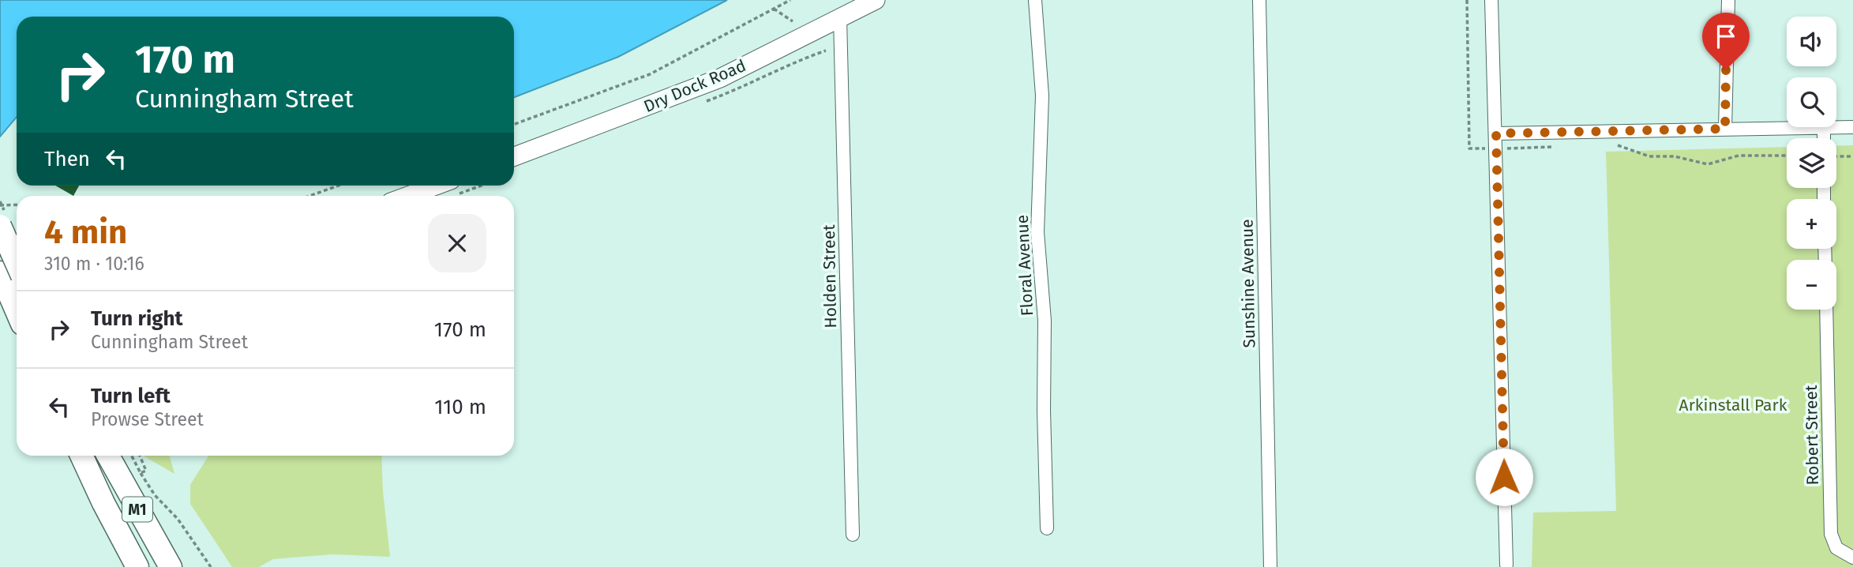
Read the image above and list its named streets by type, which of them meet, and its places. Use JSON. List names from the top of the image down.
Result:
{
  "streets": {
    "highway": ["M1"],
    "street": [
      "Dry Dock Road",
      "Floral Avenue",
      "Holden Street",
      "Sunshine Avenue",
      "Robert Street"
    ]
  },
  "crossings": [
    ["Dry Dock Road", "Holden Street"]
  ],
  "parks": ["Arkinstall Park"],
  "page": {
    "map_buttons": ["+", "−"],
    "turn": ["170 m", "Cunningham Street"],
    "then": "Then",
    "heading": ["4 min", "310 m · 10:16"],
    "list": [
      {
        "name": "Turn right",
        "note": "Cunningham Street",
        "value": "170 m"
      },
      {
        "name": "Turn left",
        "note": "Prowse Street",
        "value": "110 m"
      }
    ]
  }
}
